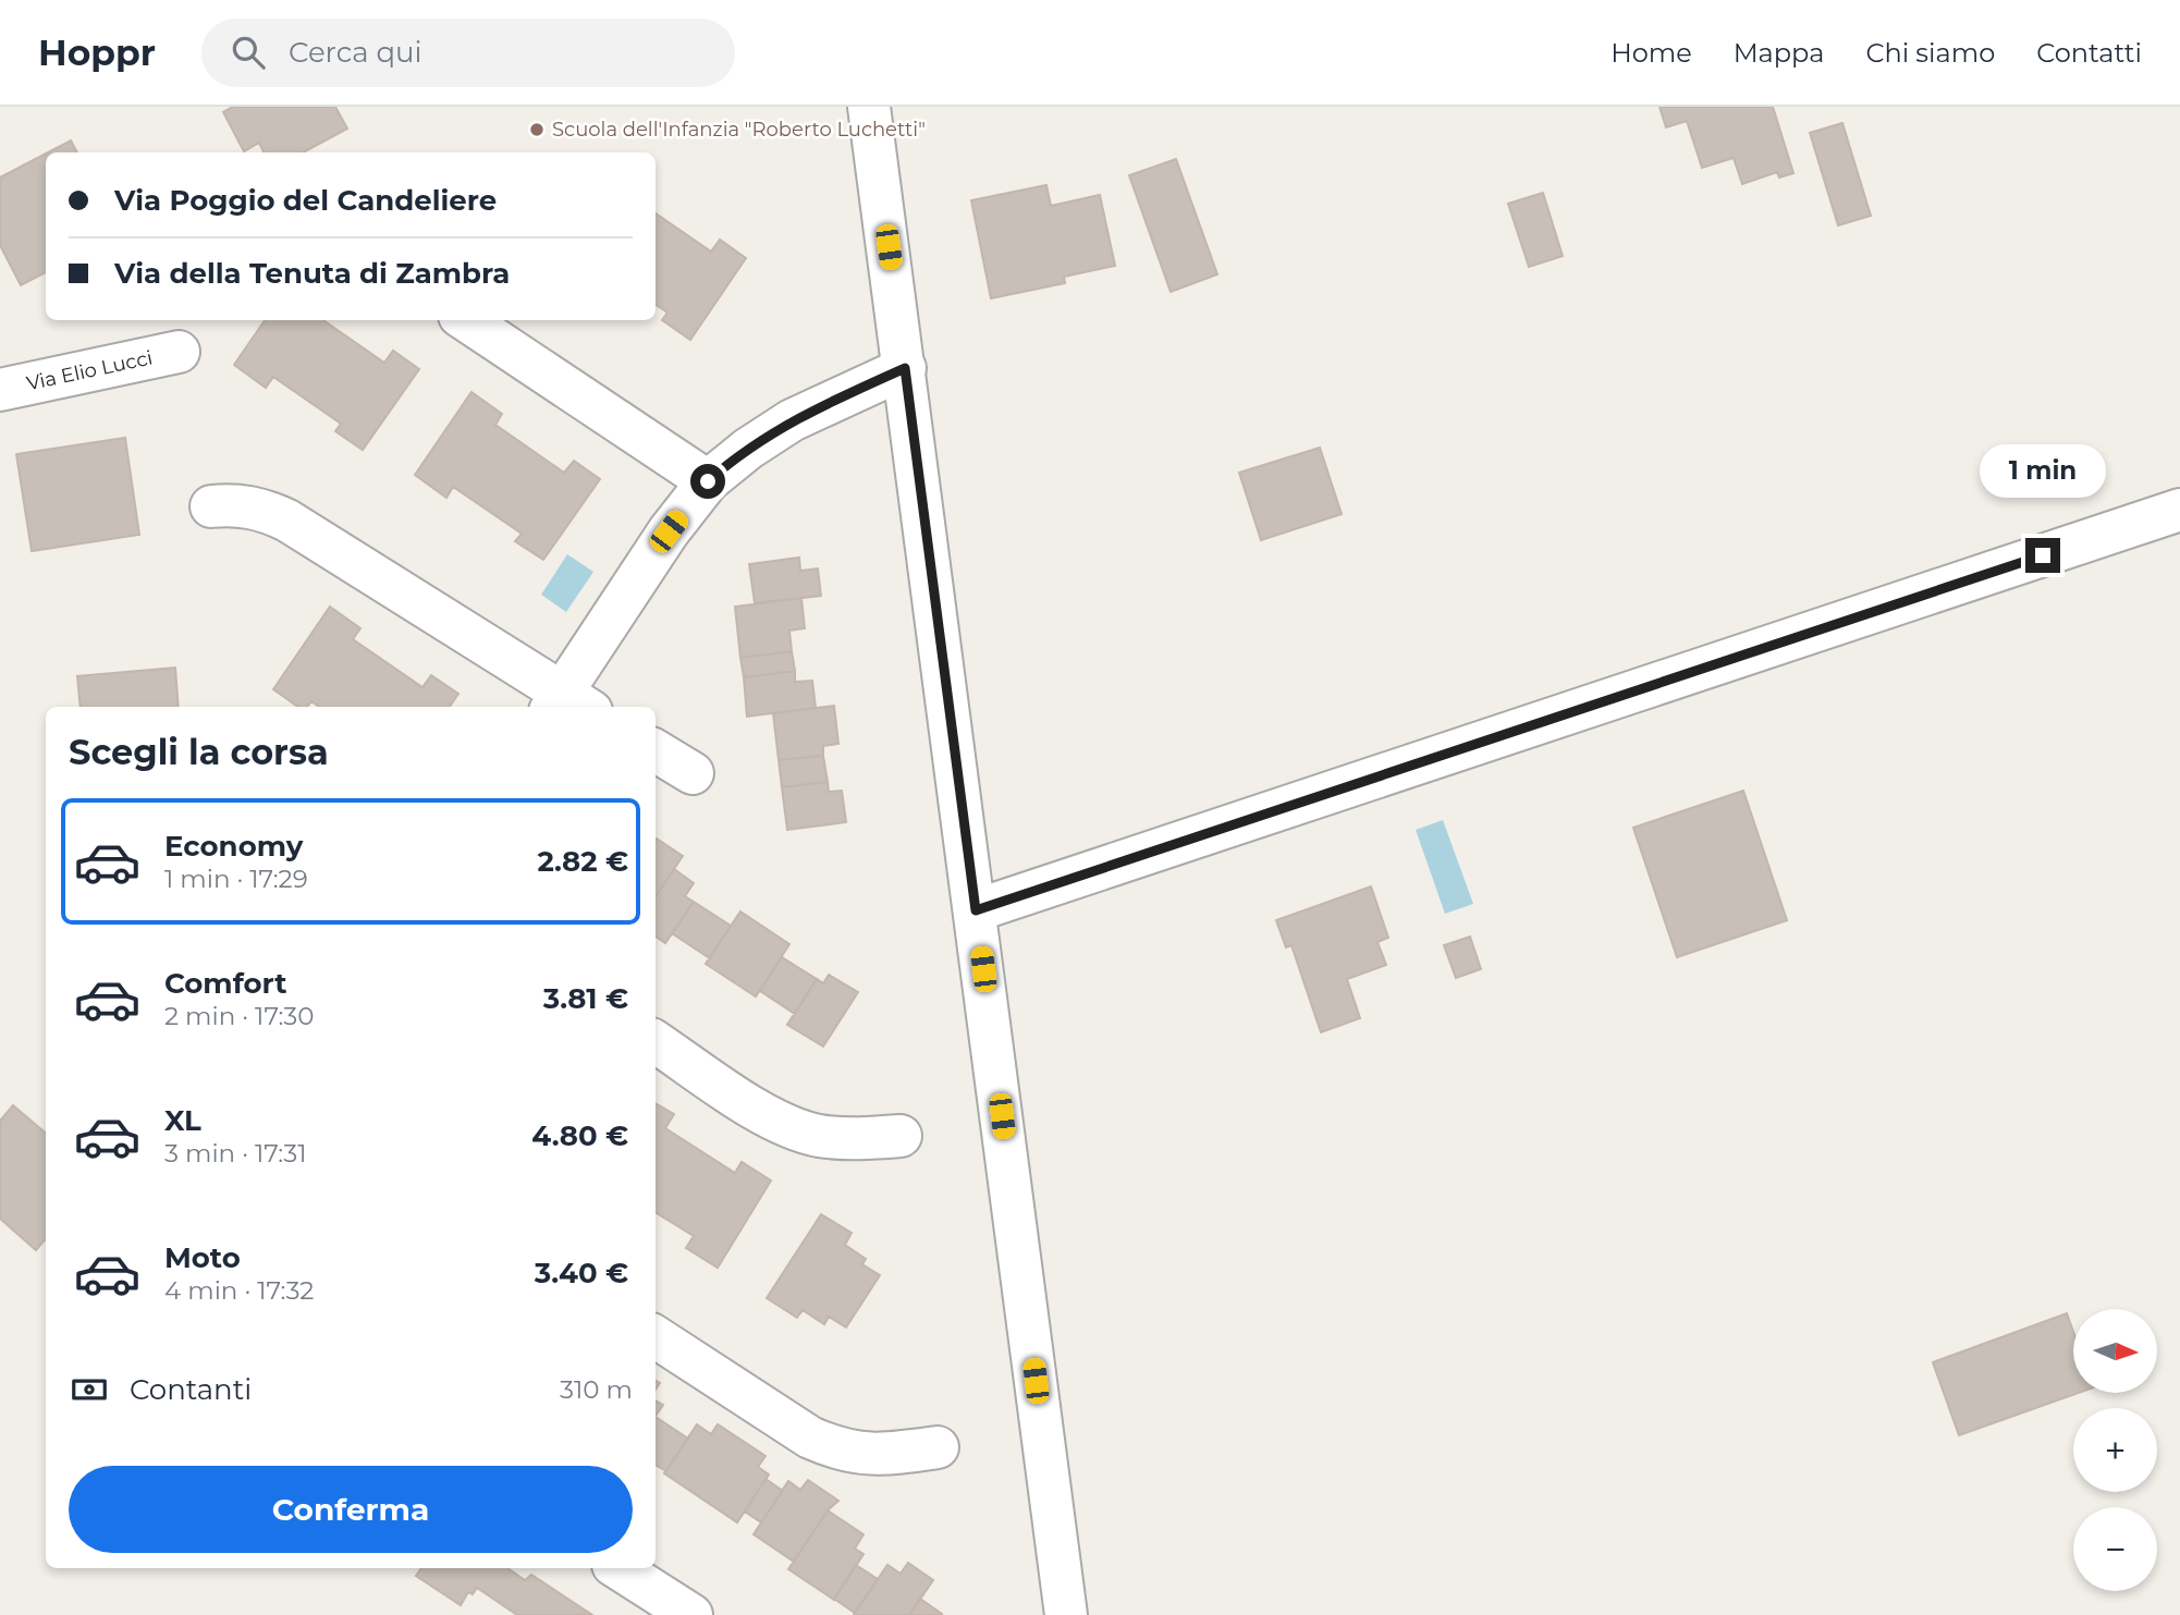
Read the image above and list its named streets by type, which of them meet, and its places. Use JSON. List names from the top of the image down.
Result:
{
  "streets": {
    "street": ["Via Elio Lucci"]
  },
  "places": ["Scuola dell'Infanzia \"Roberto Luchetti\""],
  "north": "right",
  "page": {
    "header": "Hoppr",
    "search": "Cerca qui",
    "nav": [
      "Home",
      "Mappa",
      "Chi siamo",
      "Contatti"
    ],
    "banner": ["Via Poggio del Candeliere", "Via della Tenuta di Zambra"],
    "bubble": "1 min",
    "heading": "Scegli la corsa",
    "list": [
      {
        "name": "Economy",
        "note": "1 min · 17:29",
        "value": "2.82 €"
      },
      {
        "name": "Comfort",
        "note": "2 min · 17:30",
        "value": "3.81 €"
      },
      {
        "name": "XL",
        "note": "3 min · 17:31",
        "value": "4.80 €"
      },
      {
        "name": "Moto",
        "note": "4 min · 17:32",
        "value": "3.40 €"
      }
    ],
    "map_buttons": ["+", "−"],
    "pay": ["Contanti", "310 m"],
    "buttons": "Conferma"
  }
}
